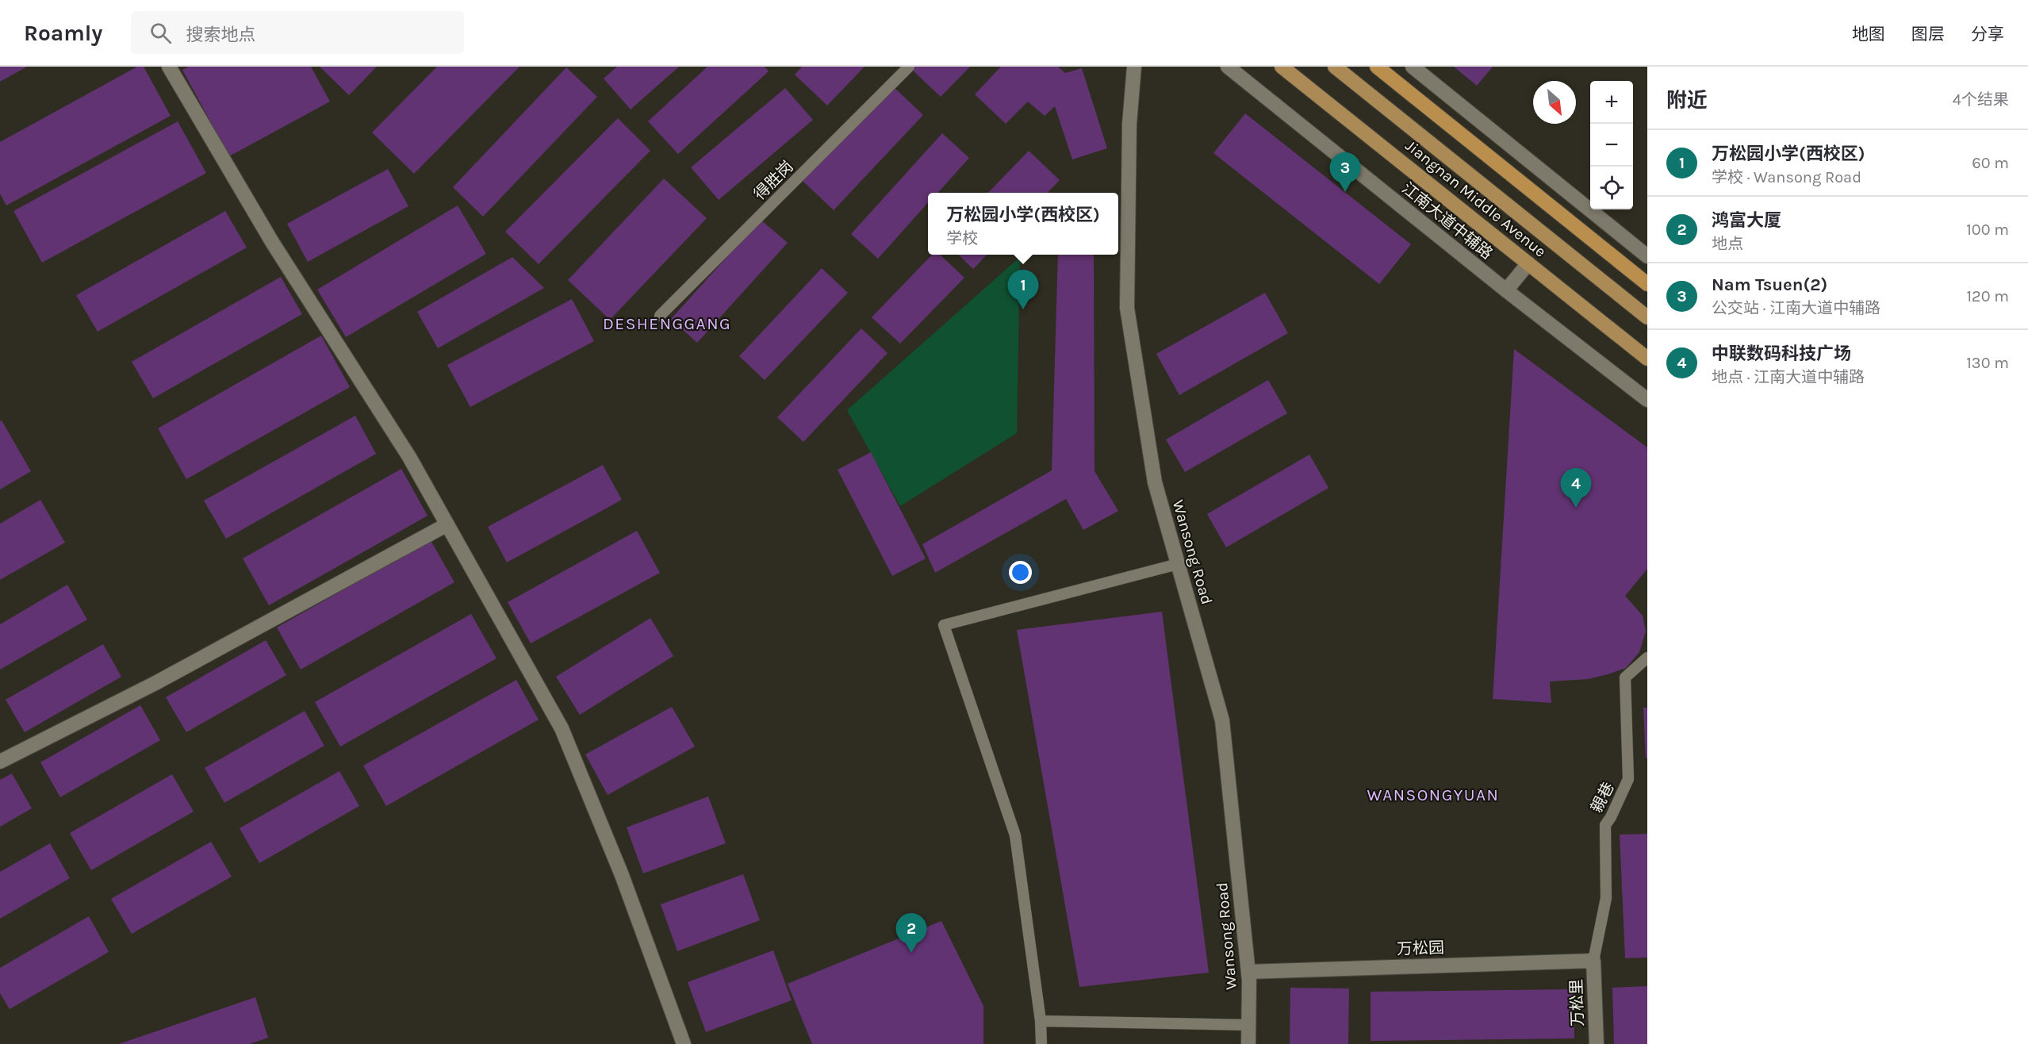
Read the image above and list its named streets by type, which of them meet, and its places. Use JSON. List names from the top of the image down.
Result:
{
  "streets": {
    "main road": ["Jiangnan Middle Avenue"],
    "street": [
      "江南大道中辅路",
      "Wansong Road",
      "万松园",
      "万松里"
    ],
    "lane": ["得胜岗", "親巷"]
  },
  "crossings": [
    ["Wansong Road", "万松园"],
    ["親巷", "万松园"],
    ["親巷", "万松里"],
    ["万松园", "万松里"]
  ],
  "districts": ["DESHENGGANG", "WANSONGYUAN"],
  "north": "bottom right",
  "page": {
    "header": "Roamly",
    "search": "搜索地点",
    "nav": ["地图", "图层", "分享"],
    "heading": ["附近", "4个结果"],
    "map_buttons": ["+", "−"],
    "list": [
      {
        "mark": "1",
        "name": "万松园小学(西校区)",
        "note": "学校 · Wansong Road",
        "value": "60 m"
      },
      {
        "mark": "2",
        "name": "鸿富大厦",
        "note": "地点",
        "value": "100 m"
      },
      {
        "mark": "3",
        "name": "Nam Tsuen(2)",
        "note": "公交站 · 江南大道中辅路",
        "value": "120 m"
      },
      {
        "mark": "4",
        "name": "中联数码科技广场",
        "note": "地点 · 江南大道中辅路",
        "value": "130 m"
      }
    ],
    "pins": [
      "3",
      "1",
      "4",
      "2"
    ],
    "popup": ["万松园小学(西校区)", "学校"]
  }
}
